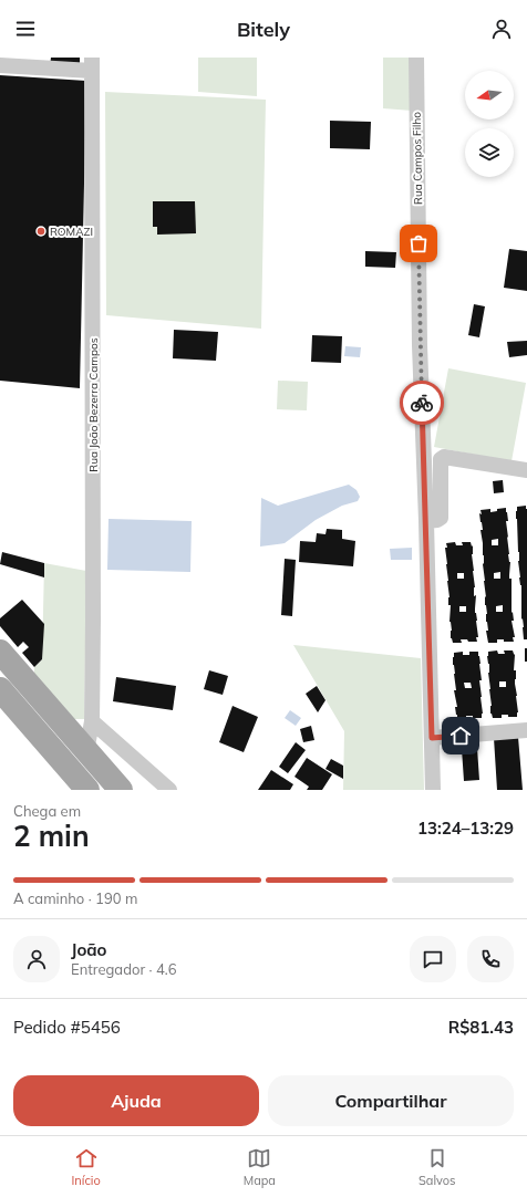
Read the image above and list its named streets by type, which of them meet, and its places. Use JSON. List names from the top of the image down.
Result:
{
  "streets": {
    "street": ["Rua Campos Filho", "Rua João Bezerra Campos"]
  },
  "places": ["ROMAZI"],
  "north": "left",
  "page": {
    "header": "Bitely",
    "heading": ["2 min", "Chega em", "13:24–13:29"],
    "panel": [
      "João",
      "Entregador · 4.6",
      "Pedido #5456",
      "R$81.43"
    ],
    "bar": "A caminho · 190 m",
    "buttons": ["Ajuda", "Compartilhar"],
    "tabs": ["Início", "Mapa", "Salvos"]
  }
}
